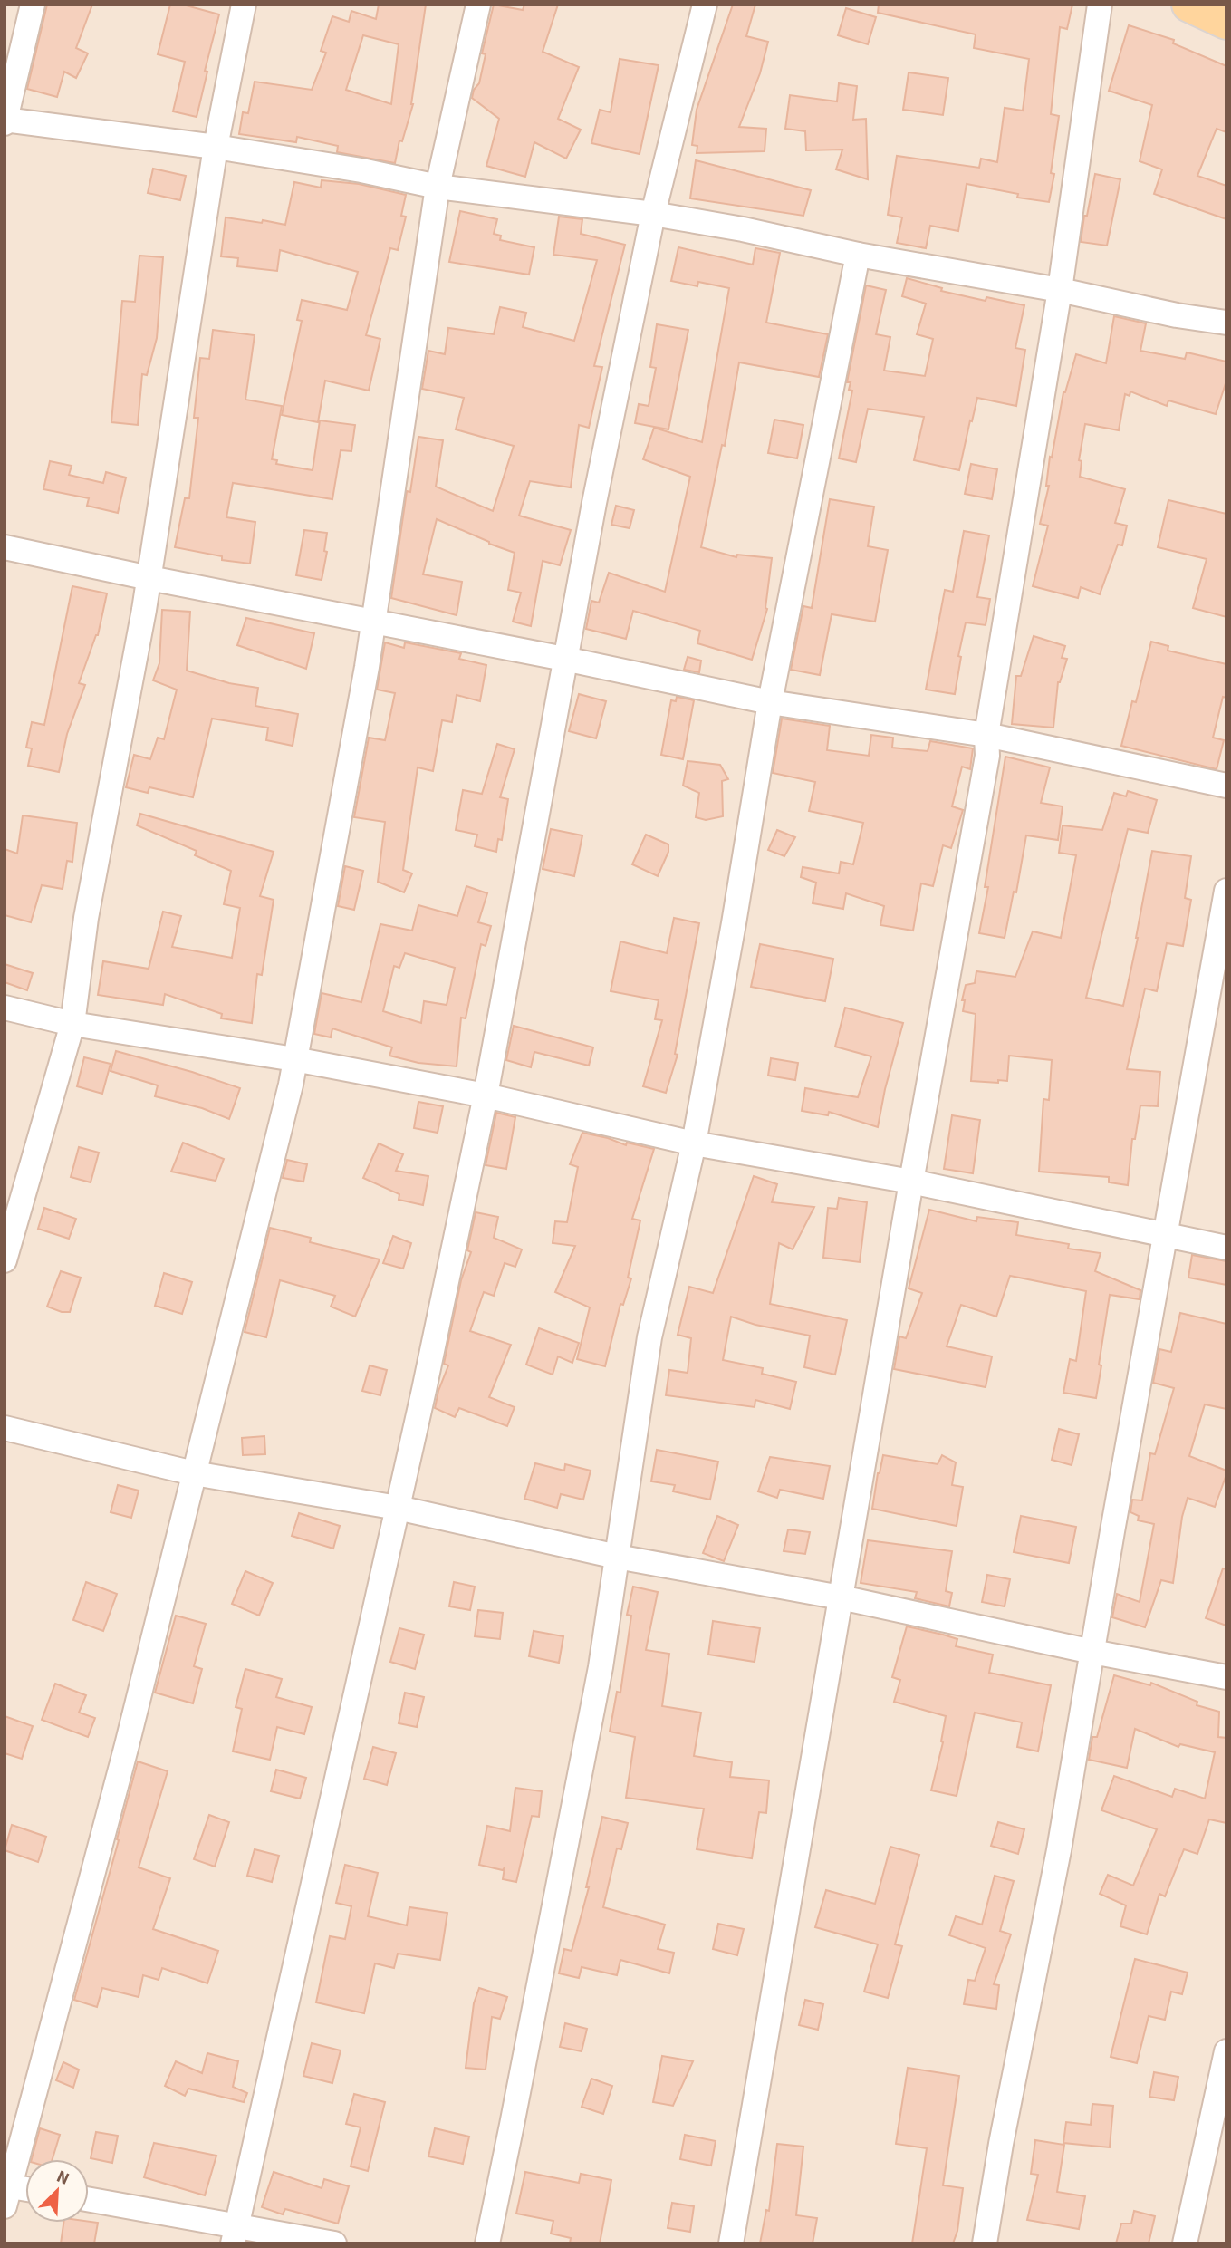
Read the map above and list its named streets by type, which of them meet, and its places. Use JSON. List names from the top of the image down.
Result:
{
  "north": "top right"
}
